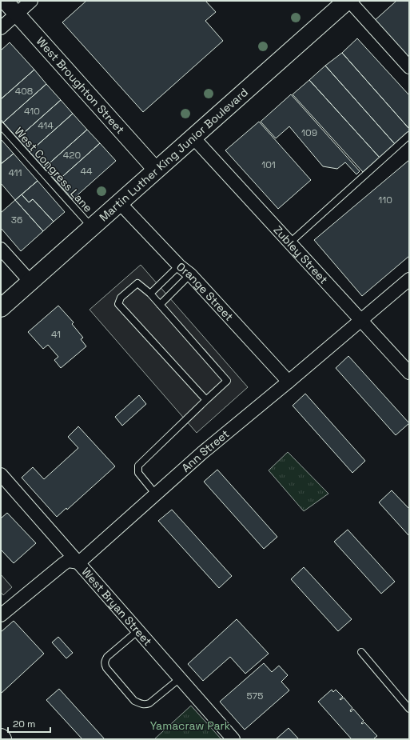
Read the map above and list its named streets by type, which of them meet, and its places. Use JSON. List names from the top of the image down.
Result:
{
  "streets": {
    "main road": ["Martin Luther King Junior Boulevard"],
    "street": [
      "West Broughton Street",
      "Zubley Street",
      "Orange Street",
      "Ann Street",
      "West Bryan Street"
    ],
    "lane": ["West Congress Lane"]
  },
  "crossings": [
    ["West Broughton Street", "Martin Luther King Junior Boulevard"],
    ["Martin Luther King Junior Boulevard", "West Congress Lane"],
    ["Martin Luther King Junior Boulevard", "Zubley Street"],
    ["Martin Luther King Junior Boulevard", "Orange Street"],
    ["Zubley Street", "Ann Street"],
    ["Orange Street", "Ann Street"],
    ["Ann Street", "West Bryan Street"]
  ],
  "parks": ["Yamacraw Park"],
  "house_numbers": [
    "408",
    "410",
    "414",
    "109",
    "420",
    "101",
    "44",
    "411",
    "110",
    "36",
    "41",
    "575"
  ],
  "scale_bar": "20 m"
}
